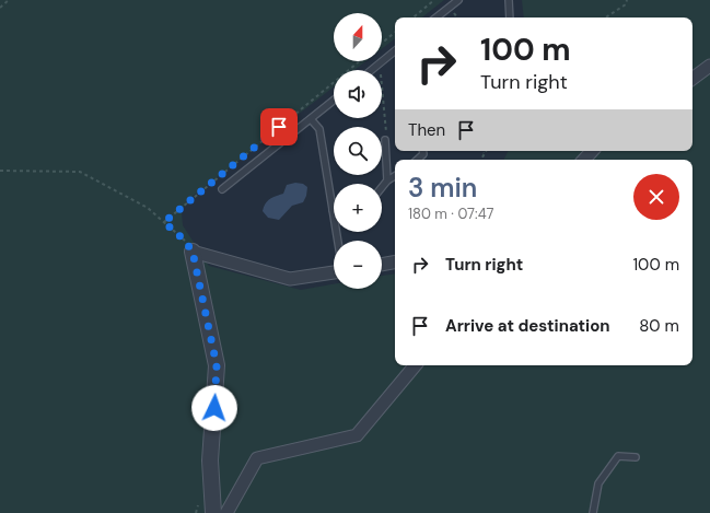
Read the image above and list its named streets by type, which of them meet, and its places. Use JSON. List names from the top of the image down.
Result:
{
  "north": "top",
  "page": {
    "map_buttons": ["+", "−"],
    "turn": ["100 m", "Turn right"],
    "then": "Then",
    "heading": ["3 min", "180 m · 07:47"],
    "list": [
      {
        "name": "Turn right",
        "value": "100 m"
      },
      {
        "name": "Arrive at destination",
        "value": "80 m"
      }
    ]
  }
}
